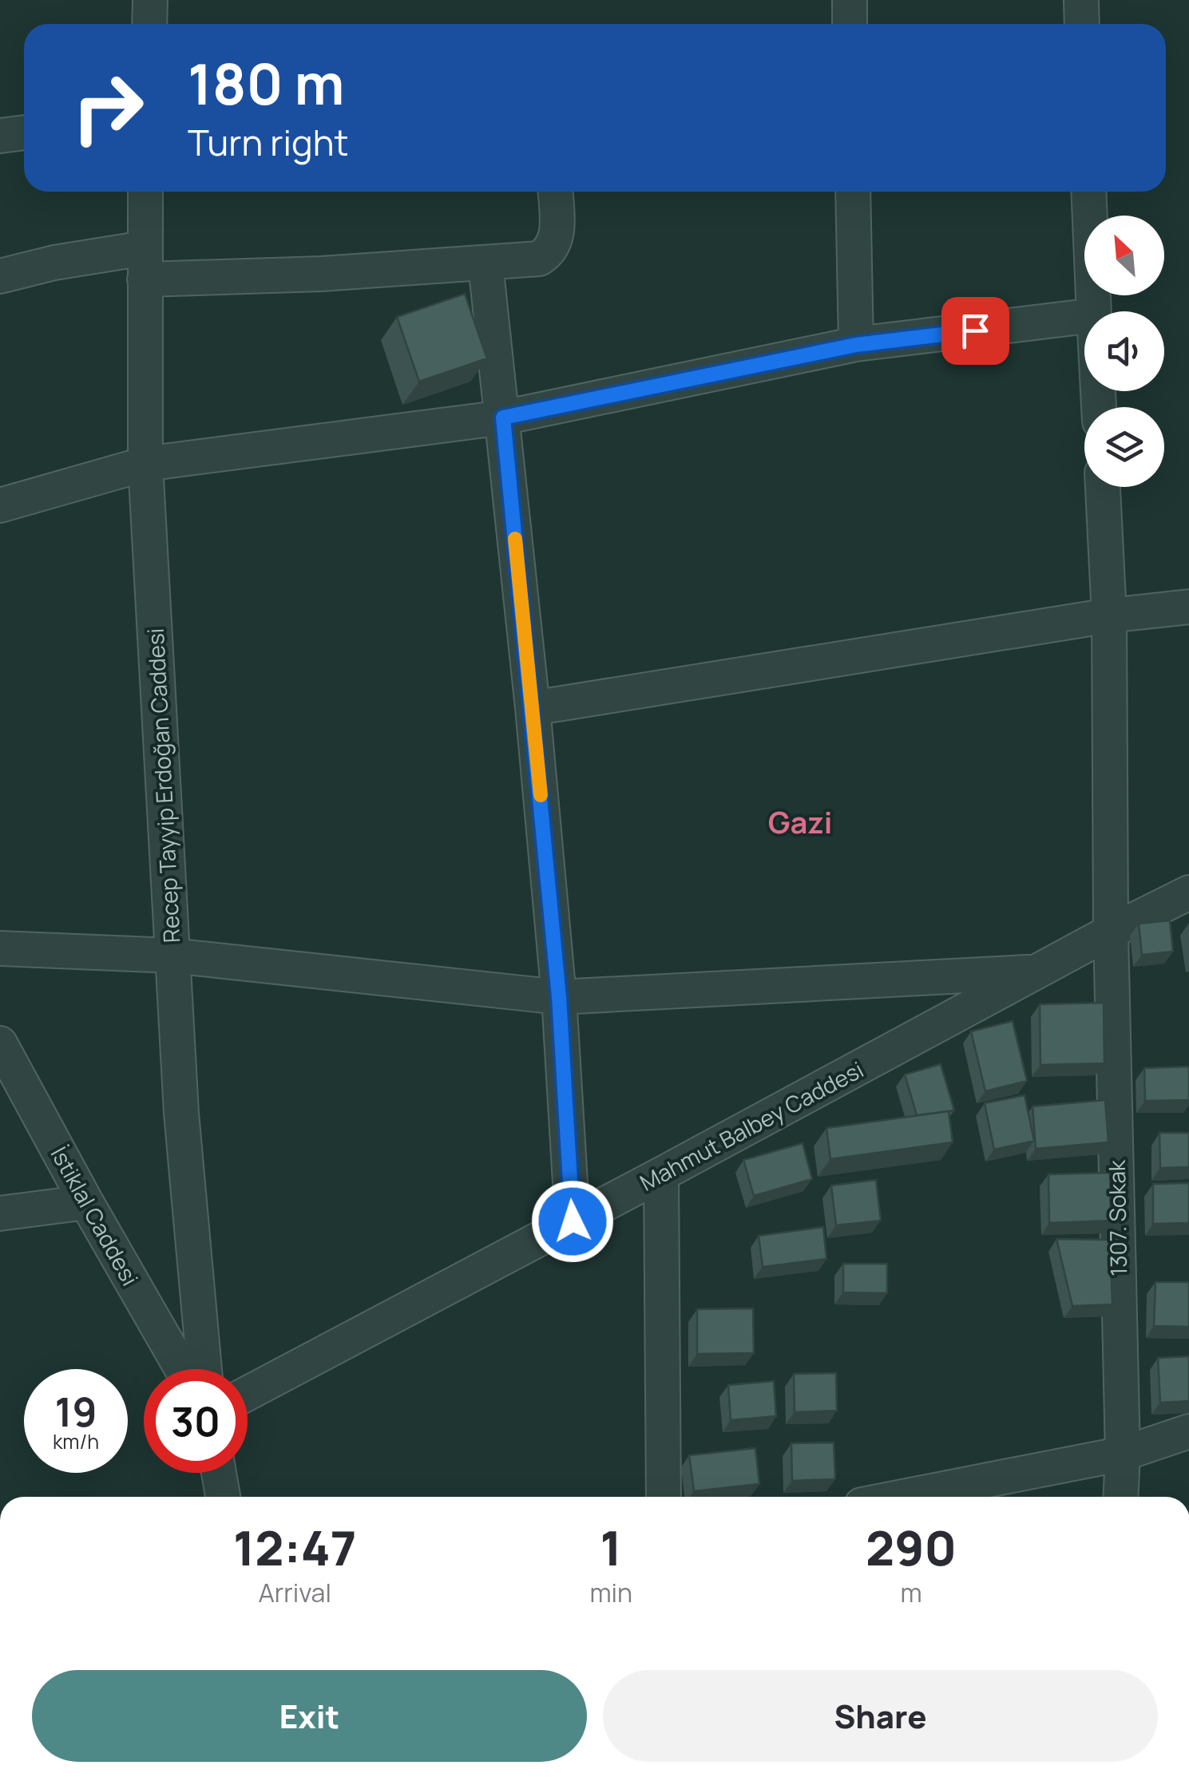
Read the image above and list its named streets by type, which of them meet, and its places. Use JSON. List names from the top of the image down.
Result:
{
  "streets": {
    "street": [
      "Recep Tayyip Erdoğan Caddesi",
      "Mahmut Balbey Caddesi",
      "İstiklal Caddesi",
      "1307. Sokak"
    ]
  },
  "crossings": [
    ["Mahmut Balbey Caddesi", "1307. Sokak"]
  ],
  "districts": ["Gazi"],
  "north": "top left",
  "page": {
    "turn": ["180 m", "Turn right"],
    "speed": "19 km/h",
    "limit": "30",
    "eta": [
      "12:47",
      "Arrival",
      "1",
      "min",
      "290",
      "m"
    ],
    "buttons": ["Exit", "Share"]
  }
}
